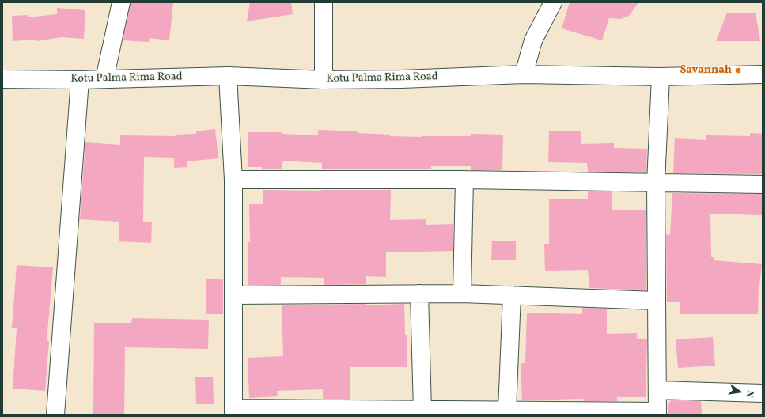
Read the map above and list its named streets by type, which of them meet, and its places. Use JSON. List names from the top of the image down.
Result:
{
  "streets": {
    "street": ["Kotu Palma Rima Road"]
  },
  "places": ["Savannah"],
  "north": "right"
}
